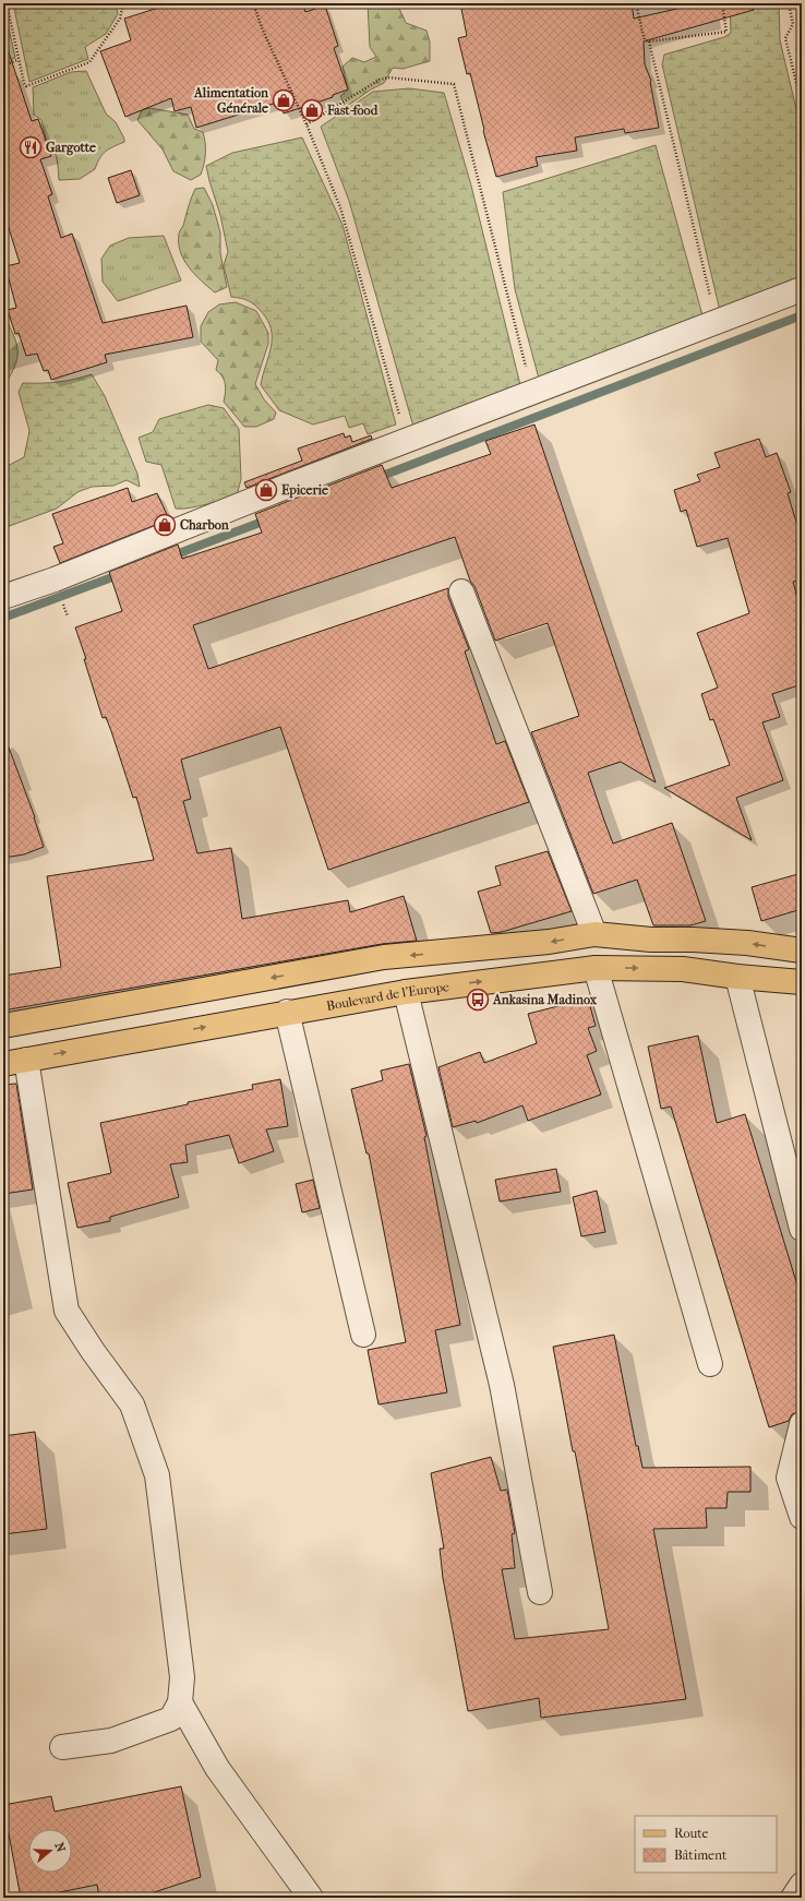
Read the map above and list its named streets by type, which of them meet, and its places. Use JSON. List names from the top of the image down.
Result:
{
  "streets": {
    "main road": ["Boulevard de l'Europe"]
  },
  "places": {
    "shop": [
      "Alimentation Générale",
      "Fast-food",
      "Epicerie",
      "Charbon"
    ],
    "restaurant": ["Gargotte"],
    "bus stop": ["Ankasina Madinox"]
  },
  "legend": ["Route", "Bâtiment"],
  "north": "right"
}
